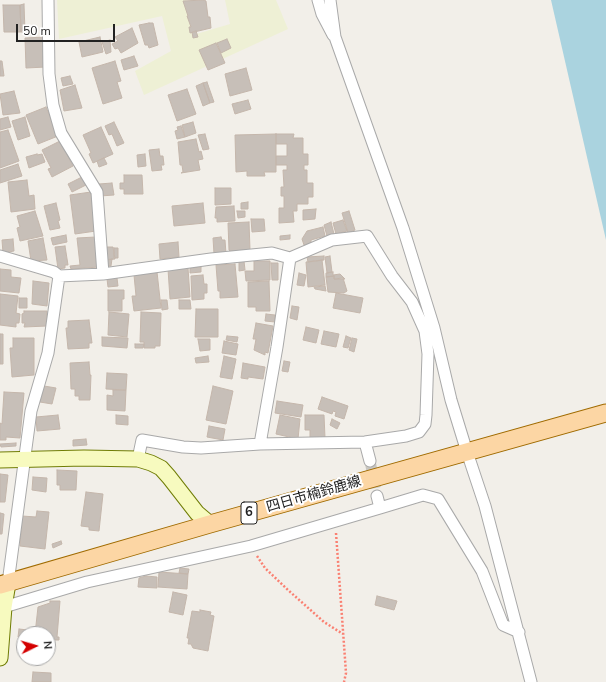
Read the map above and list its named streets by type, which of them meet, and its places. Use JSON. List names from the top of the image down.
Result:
{
  "streets": {
    "main road": ["四日市楠鈴鹿線", "6"]
  },
  "scale_bar": "50 m",
  "north": "right"
}
